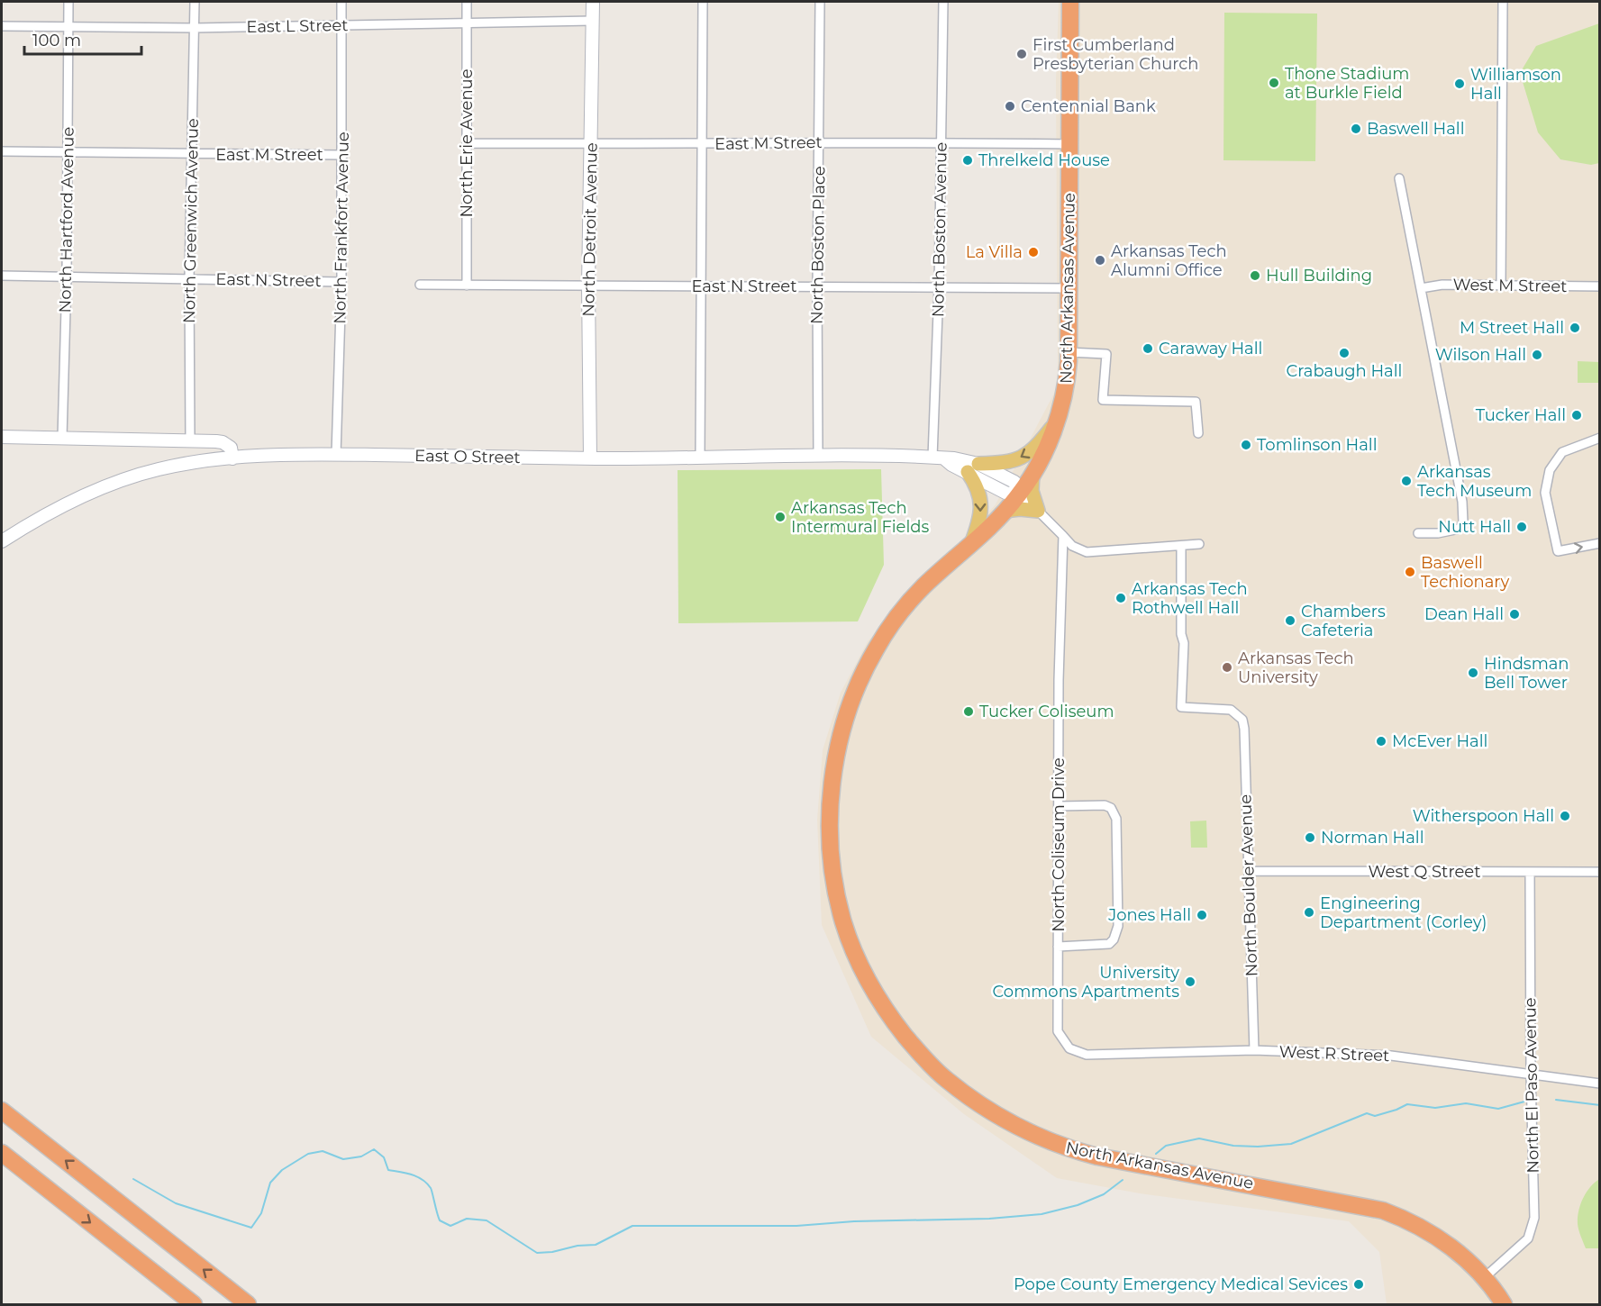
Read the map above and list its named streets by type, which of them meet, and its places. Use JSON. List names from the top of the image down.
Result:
{
  "streets": {
    "highway": ["North Arkansas Avenue"],
    "street": [
      "East L Street",
      "North Erie Avenue",
      "East M Street",
      "North Hartford Avenue",
      "North Greenwich Avenue",
      "North Frankfort Avenue",
      "North Detroit Avenue",
      "North Boston Avenue",
      "North Boston Place",
      "East N Street",
      "West M Street",
      "East O Street",
      "North Coliseum Drive",
      "West Q Street",
      "North Boulder Avenue",
      "West R Street",
      "North El Paso Avenue"
    ]
  },
  "crossings": [
    ["East L Street", "North Erie Avenue"],
    ["East L Street", "North Hartford Avenue"],
    ["East L Street", "North Greenwich Avenue"],
    ["East L Street", "North Frankfort Avenue"],
    ["East L Street", "North Detroit Avenue"],
    ["North Erie Avenue", "East M Street"],
    ["North Erie Avenue", "East N Street"],
    ["East M Street", "North Hartford Avenue"],
    ["East M Street", "North Greenwich Avenue"],
    ["East M Street", "North Frankfort Avenue"],
    ["East M Street", "North Detroit Avenue"],
    ["East M Street", "North Boston Avenue"],
    ["East M Street", "North Boston Place"],
    ["East M Street", "North Arkansas Avenue"],
    ["North Hartford Avenue", "East N Street"],
    ["North Greenwich Avenue", "East N Street"],
    ["North Frankfort Avenue", "East N Street"],
    ["North Frankfort Avenue", "East O Street"],
    ["North Detroit Avenue", "East N Street"],
    ["North Detroit Avenue", "East O Street"],
    ["North Boston Avenue", "East N Street"],
    ["North Boston Avenue", "East O Street"],
    ["North Boston Place", "East N Street"],
    ["North Boston Place", "East O Street"],
    ["East N Street", "North Arkansas Avenue"],
    ["North Arkansas Avenue", "East O Street"],
    ["North Arkansas Avenue", "North El Paso Avenue"],
    ["North Coliseum Drive", "West R Street"],
    ["West Q Street", "North Boulder Avenue"],
    ["West Q Street", "North El Paso Avenue"],
    ["North Boulder Avenue", "West R Street"],
    ["West R Street", "North El Paso Avenue"]
  ],
  "places": [
    "First Cumberland Presbyterian Church",
    "Thone Stadium at Burkle Field",
    "Williamson Hall",
    "Centennial Bank",
    "Baswell Hall",
    "Threlkeld House",
    "La Villa",
    "Arkansas Tech Alumni Office",
    "Hull Building",
    "M Street Hall",
    "Caraway Hall",
    "Crabaugh Hall",
    "Wilson Hall",
    "Tucker Hall",
    "Tomlinson Hall",
    "Arkansas Tech Museum",
    "Arkansas Tech Intermural Fields",
    "Nutt Hall",
    "Baswell Techionary",
    "Arkansas Tech Rothwell Hall",
    "Dean Hall",
    "Chambers Cafeteria",
    "Arkansas Tech University",
    "Hindsman Bell Tower",
    "Tucker Coliseum",
    "McEver Hall",
    "Witherspoon Hall",
    "Norman Hall",
    "Engineering Department (Corley)",
    "Jones Hall",
    "University Commons Apartments",
    "Pope County Emergency Medical Sevices"
  ],
  "scale_bar": "100 m"
}
